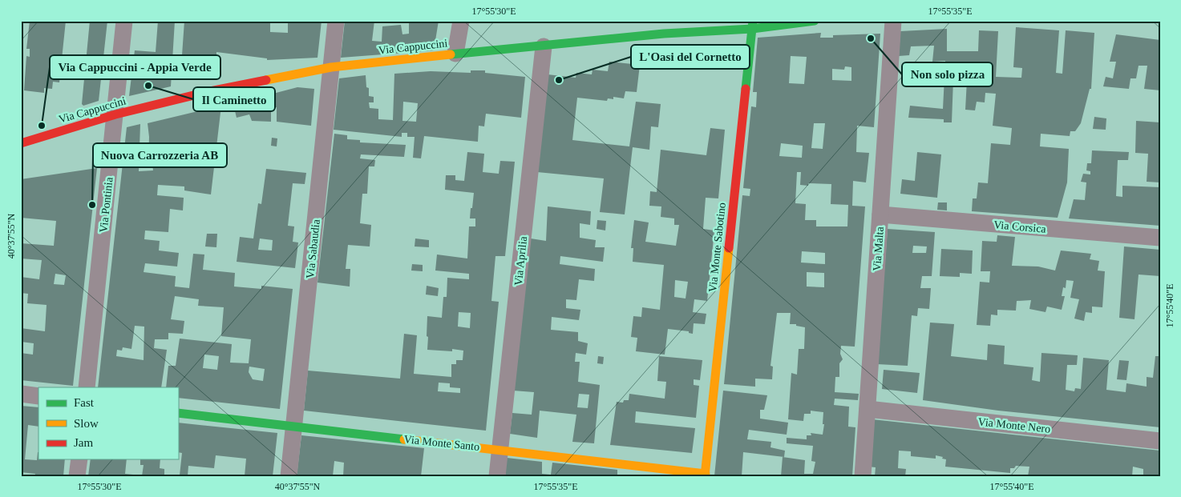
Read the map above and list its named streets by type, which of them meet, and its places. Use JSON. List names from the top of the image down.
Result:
{
  "streets": {
    "street": [
      "Via Cappuccini",
      "Via Pontinia",
      "Via Corsica",
      "Via Monte Sabotino",
      "Via Sabaudia",
      "Via Malta",
      "Via Aprilia",
      "Via Monte Nero",
      "Via Monte Santo"
    ]
  },
  "crossings": [
    ["Via Cappuccini", "Via Pontinia"],
    ["Via Cappuccini", "Via Monte Sabotino"],
    ["Via Cappuccini", "Via Sabaudia"],
    ["Via Cappuccini", "Via Aprilia"],
    ["Via Corsica", "Via Malta"],
    ["Via Monte Sabotino", "Via Monte Santo"],
    ["Via Sabaudia", "Via Monte Santo"],
    ["Via Malta", "Via Monte Nero"],
    ["Via Aprilia", "Via Monte Santo"]
  ],
  "places": [
    "Non solo pizza",
    "L'Oasi del Cornetto",
    "Il Caminetto",
    "Via Cappuccini - Appia Verde",
    "Nuova Carrozzeria AB"
  ],
  "legend": ["Fast", "Slow", "Jam"],
  "coordinates": [
    "17°55'30\"E",
    "17°55'35\"E",
    "40°37'55\"N",
    "17°55'40\"E"
  ]
}
